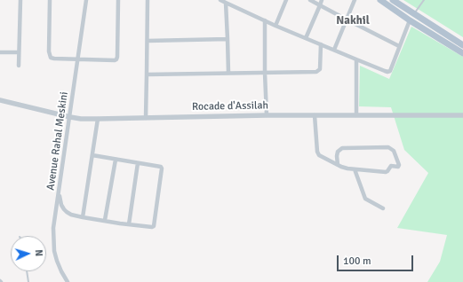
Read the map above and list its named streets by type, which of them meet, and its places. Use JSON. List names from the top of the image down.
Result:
{
  "streets": {
    "street": ["Rocade d'Assilah", "Avenue Rahal Meskini"]
  },
  "crossings": [
    ["Rocade d'Assilah", "Avenue Rahal Meskini"]
  ],
  "districts": ["Nakhil"],
  "scale_bar": "100 m",
  "north": "right"
}
